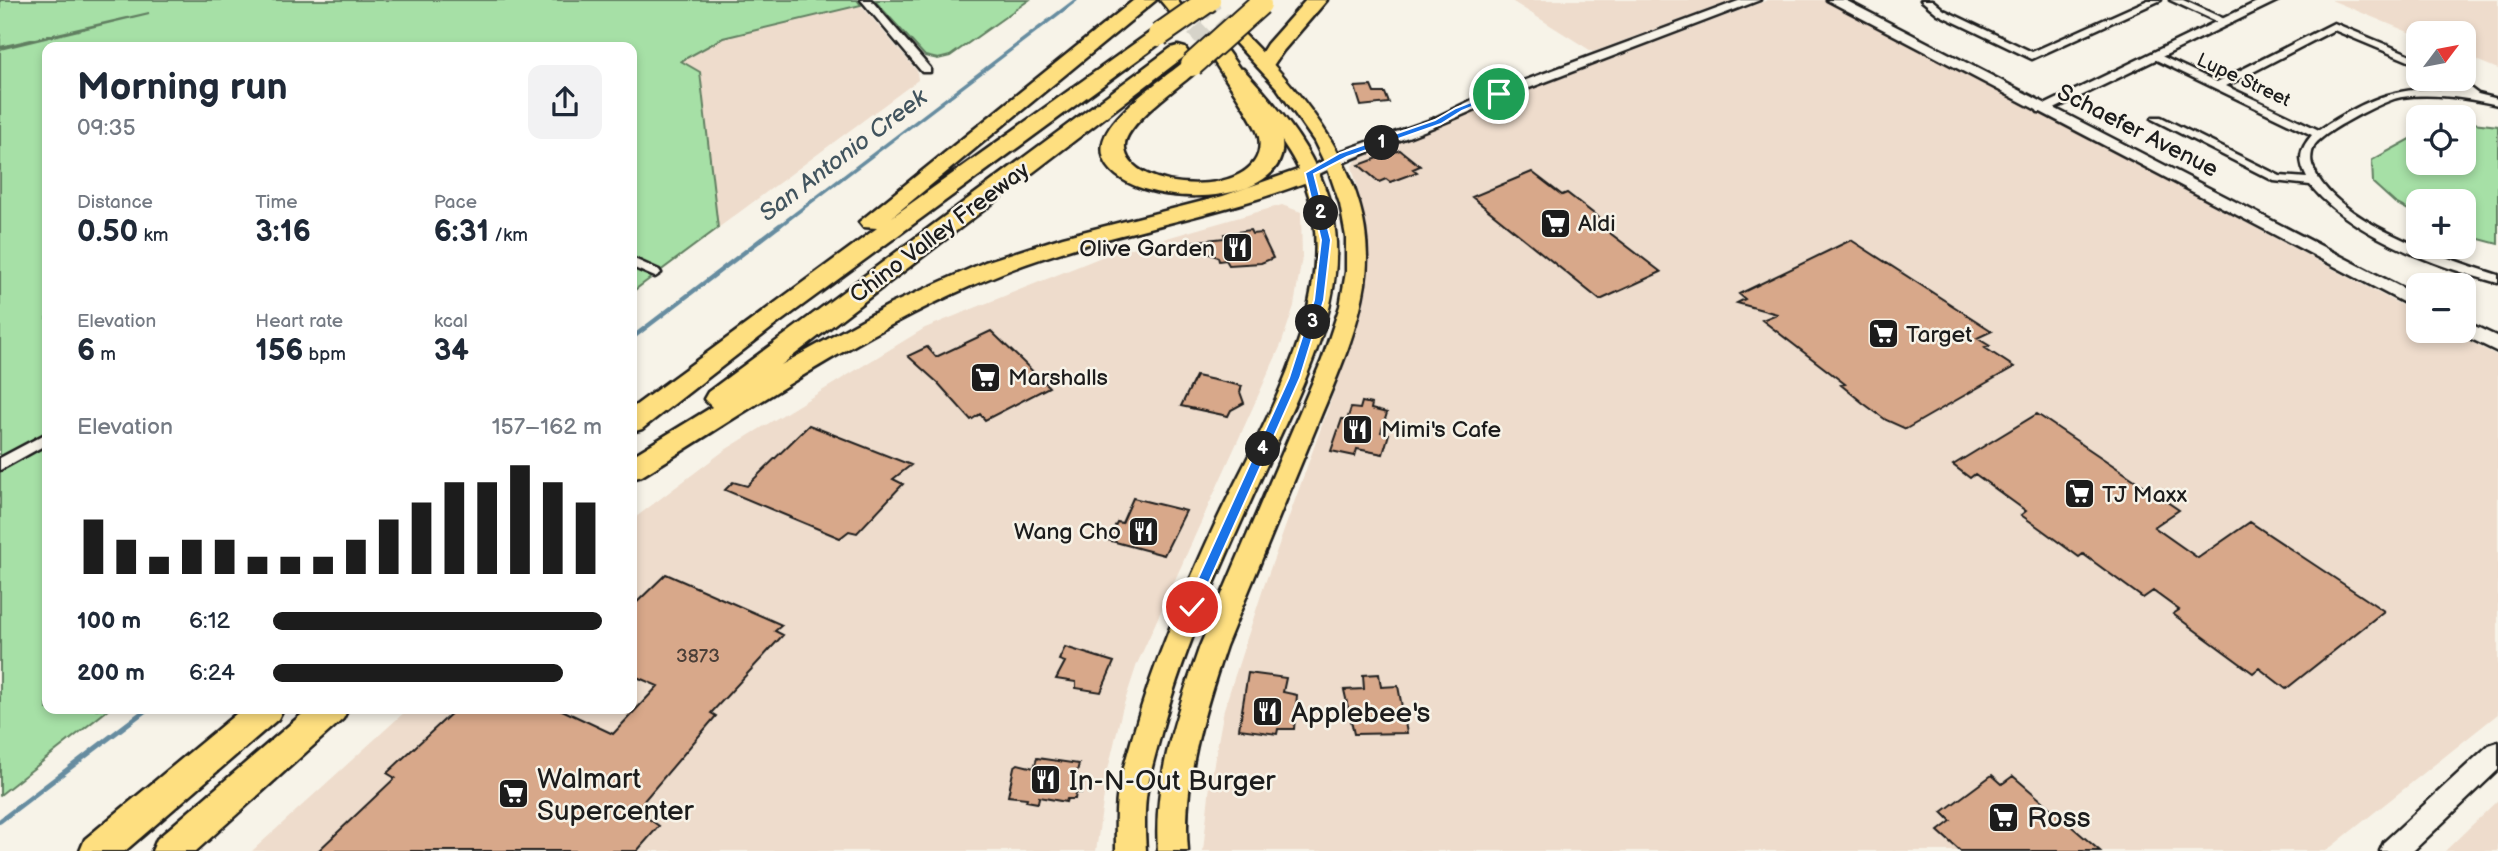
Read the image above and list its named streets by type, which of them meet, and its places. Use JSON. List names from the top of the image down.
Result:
{
  "streets": {
    "highway": ["Chino Valley Freeway"],
    "main road": ["Schaefer Avenue"],
    "street": ["Lupe Street"]
  },
  "water": ["San Antonio Creek"],
  "places": {
    "supermarket": [
      "Aldi",
      "Target",
      "Marshalls",
      "TJ Maxx",
      "Walmart Supercenter",
      "Ross"
    ],
    "restaurant": [
      "Olive Garden",
      "Mimi's Cafe",
      "Wang Cho",
      "Applebee's",
      "In-N-Out Burger"
    ]
  },
  "house_numbers": ["3873"],
  "north": "top right",
  "page": {
    "map_buttons": ["+", "−"],
    "heading": ["Morning run", "09:35"],
    "pins": [
      "1",
      "2",
      "3",
      "4"
    ],
    "stats": [
      ["Distance", "0.50 km"],
      ["Time", "3:16"],
      ["Pace", "6:31 /km"],
      ["Elevation", "6 m"],
      ["Heart rate", "156 bpm"],
      ["kcal", "34"]
    ],
    "chart": ["Elevation", "157–162 m"],
    "list": [
      {
        "name": "100 m",
        "note": "6:12"
      },
      {
        "name": "200 m",
        "note": "6:24"
      }
    ]
  }
}
